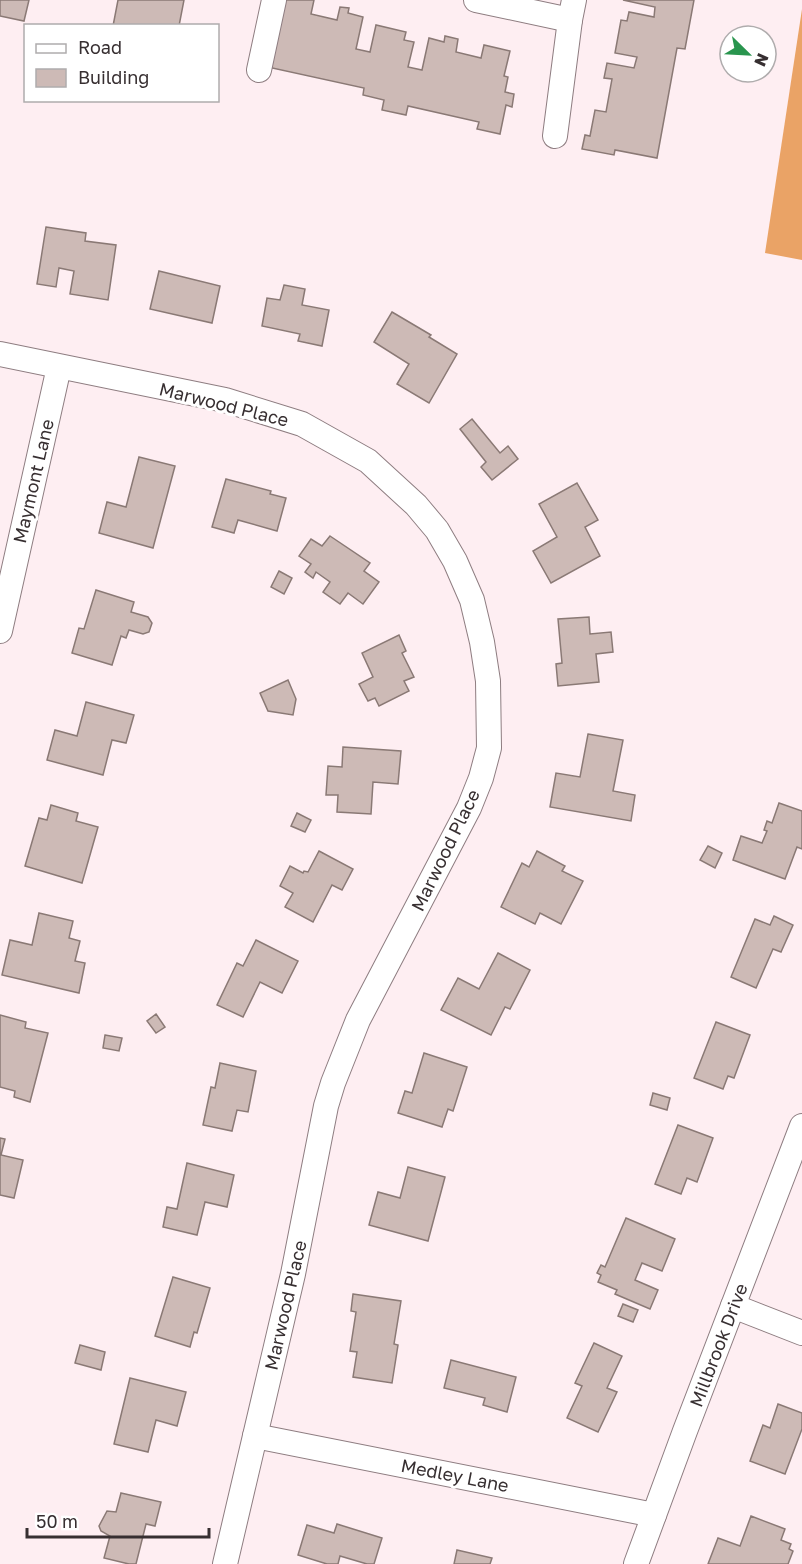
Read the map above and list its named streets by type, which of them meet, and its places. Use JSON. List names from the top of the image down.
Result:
{
  "streets": {
    "street": [
      "Marwood Place",
      "Maymont Lane",
      "Millbrook Drive",
      "Medley Lane"
    ]
  },
  "crossings": [
    ["Marwood Place", "Maymont Lane"],
    ["Marwood Place", "Medley Lane"],
    ["Millbrook Drive", "Medley Lane"]
  ],
  "legend": ["Road", "Building"],
  "scale_bar": "50 m",
  "north": "bottom right"
}
